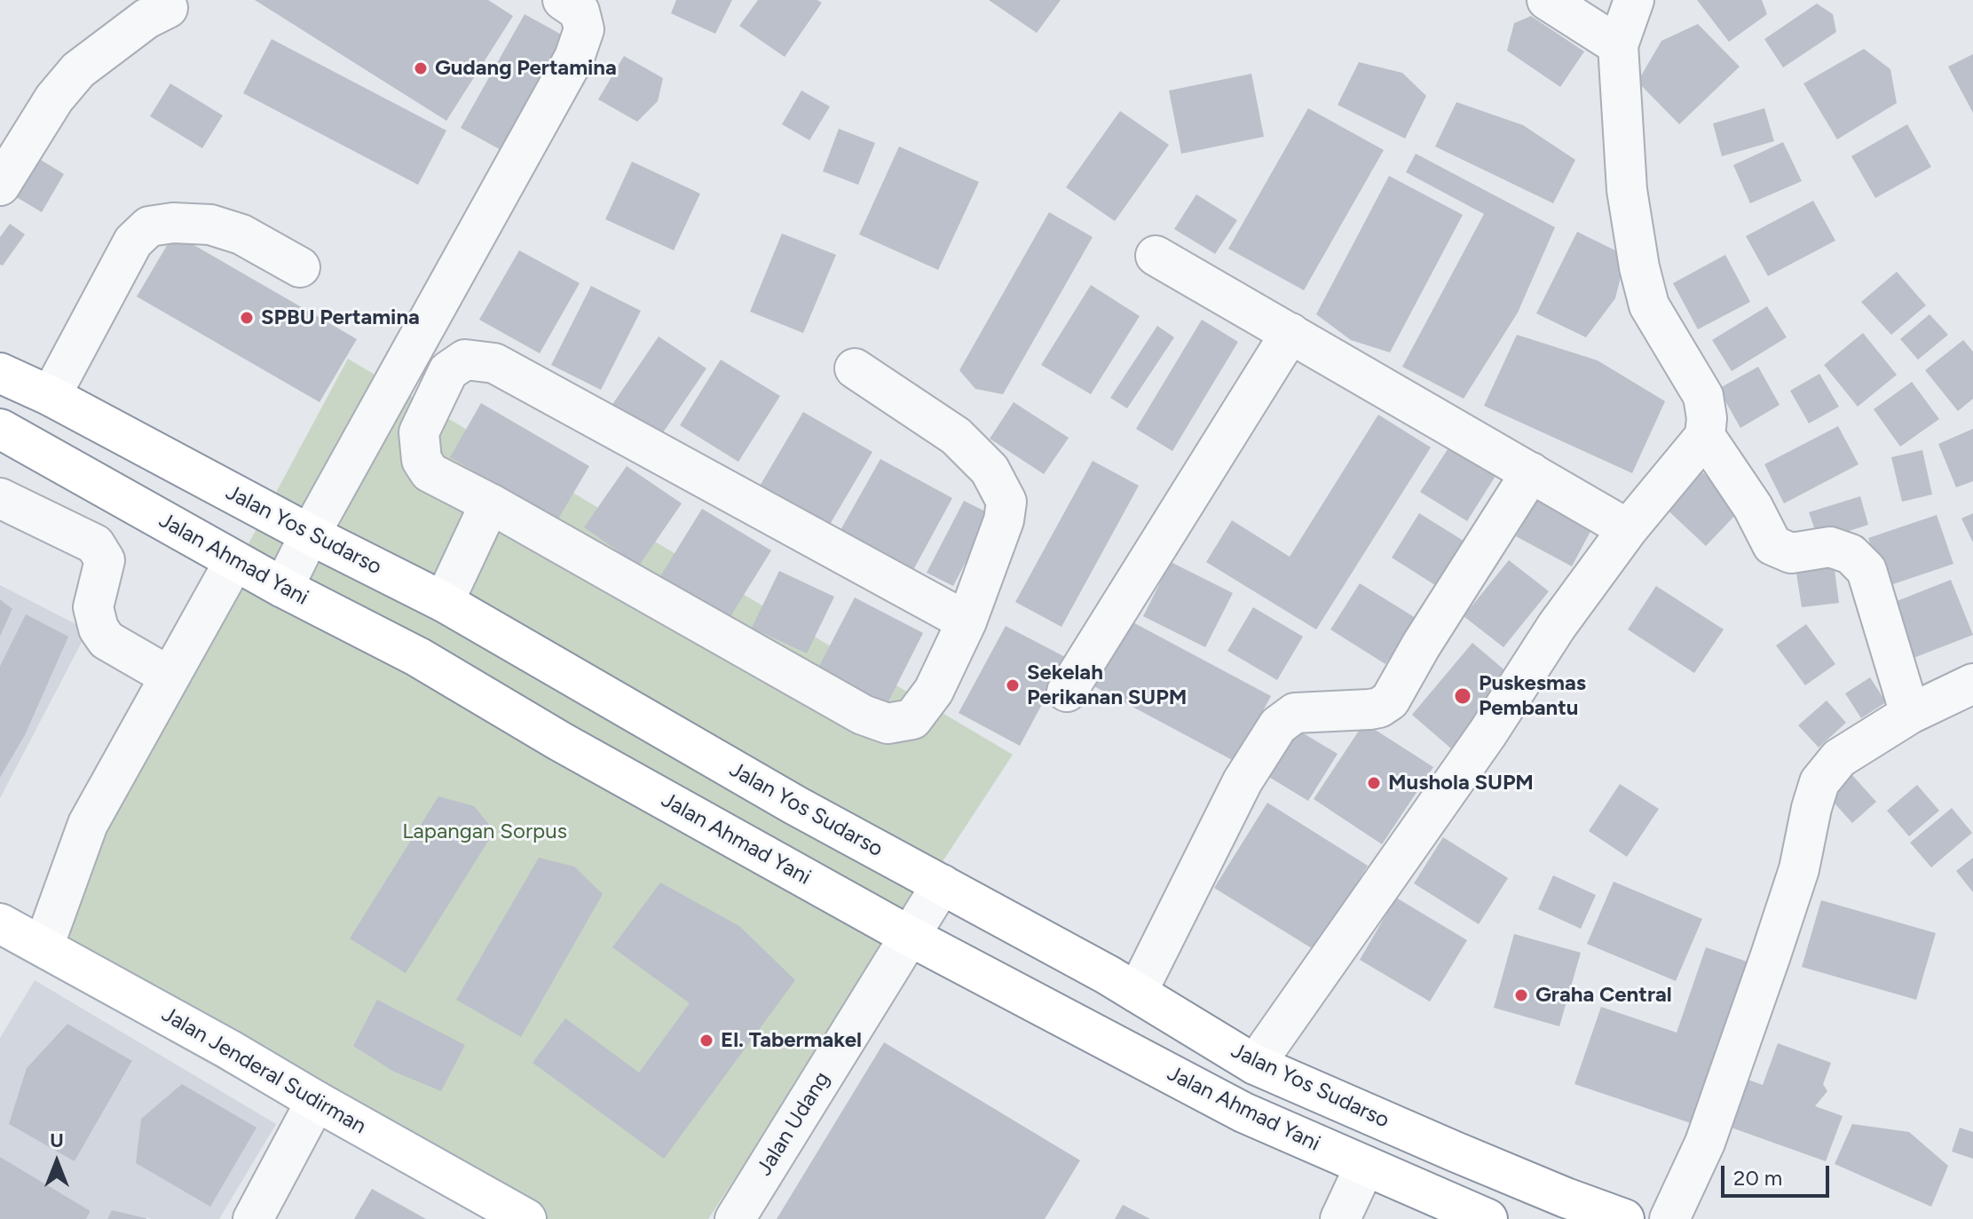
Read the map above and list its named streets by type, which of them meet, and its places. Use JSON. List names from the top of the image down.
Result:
{
  "streets": {
    "main road": ["Jalan Yos Sudarso", "Jalan Ahmad Yani", "Jalan Jenderal Sudirman"],
    "street": ["Jalan Udang"]
  },
  "crossings": [
    ["Jalan Yos Sudarso", "Jalan Udang"],
    ["Jalan Ahmad Yani", "Jalan Udang"]
  ],
  "parks": ["Lapangan Sorpus"],
  "places": [
    "Gudang Pertamina",
    "SPBU Pertamina",
    "Sekelah Perikanan SUPM",
    "Puskesmas Pembantu",
    "Mushola SUPM",
    "Graha Central",
    "El. Tabermakel"
  ],
  "scale_bar": "20 m",
  "north": "top"
}
